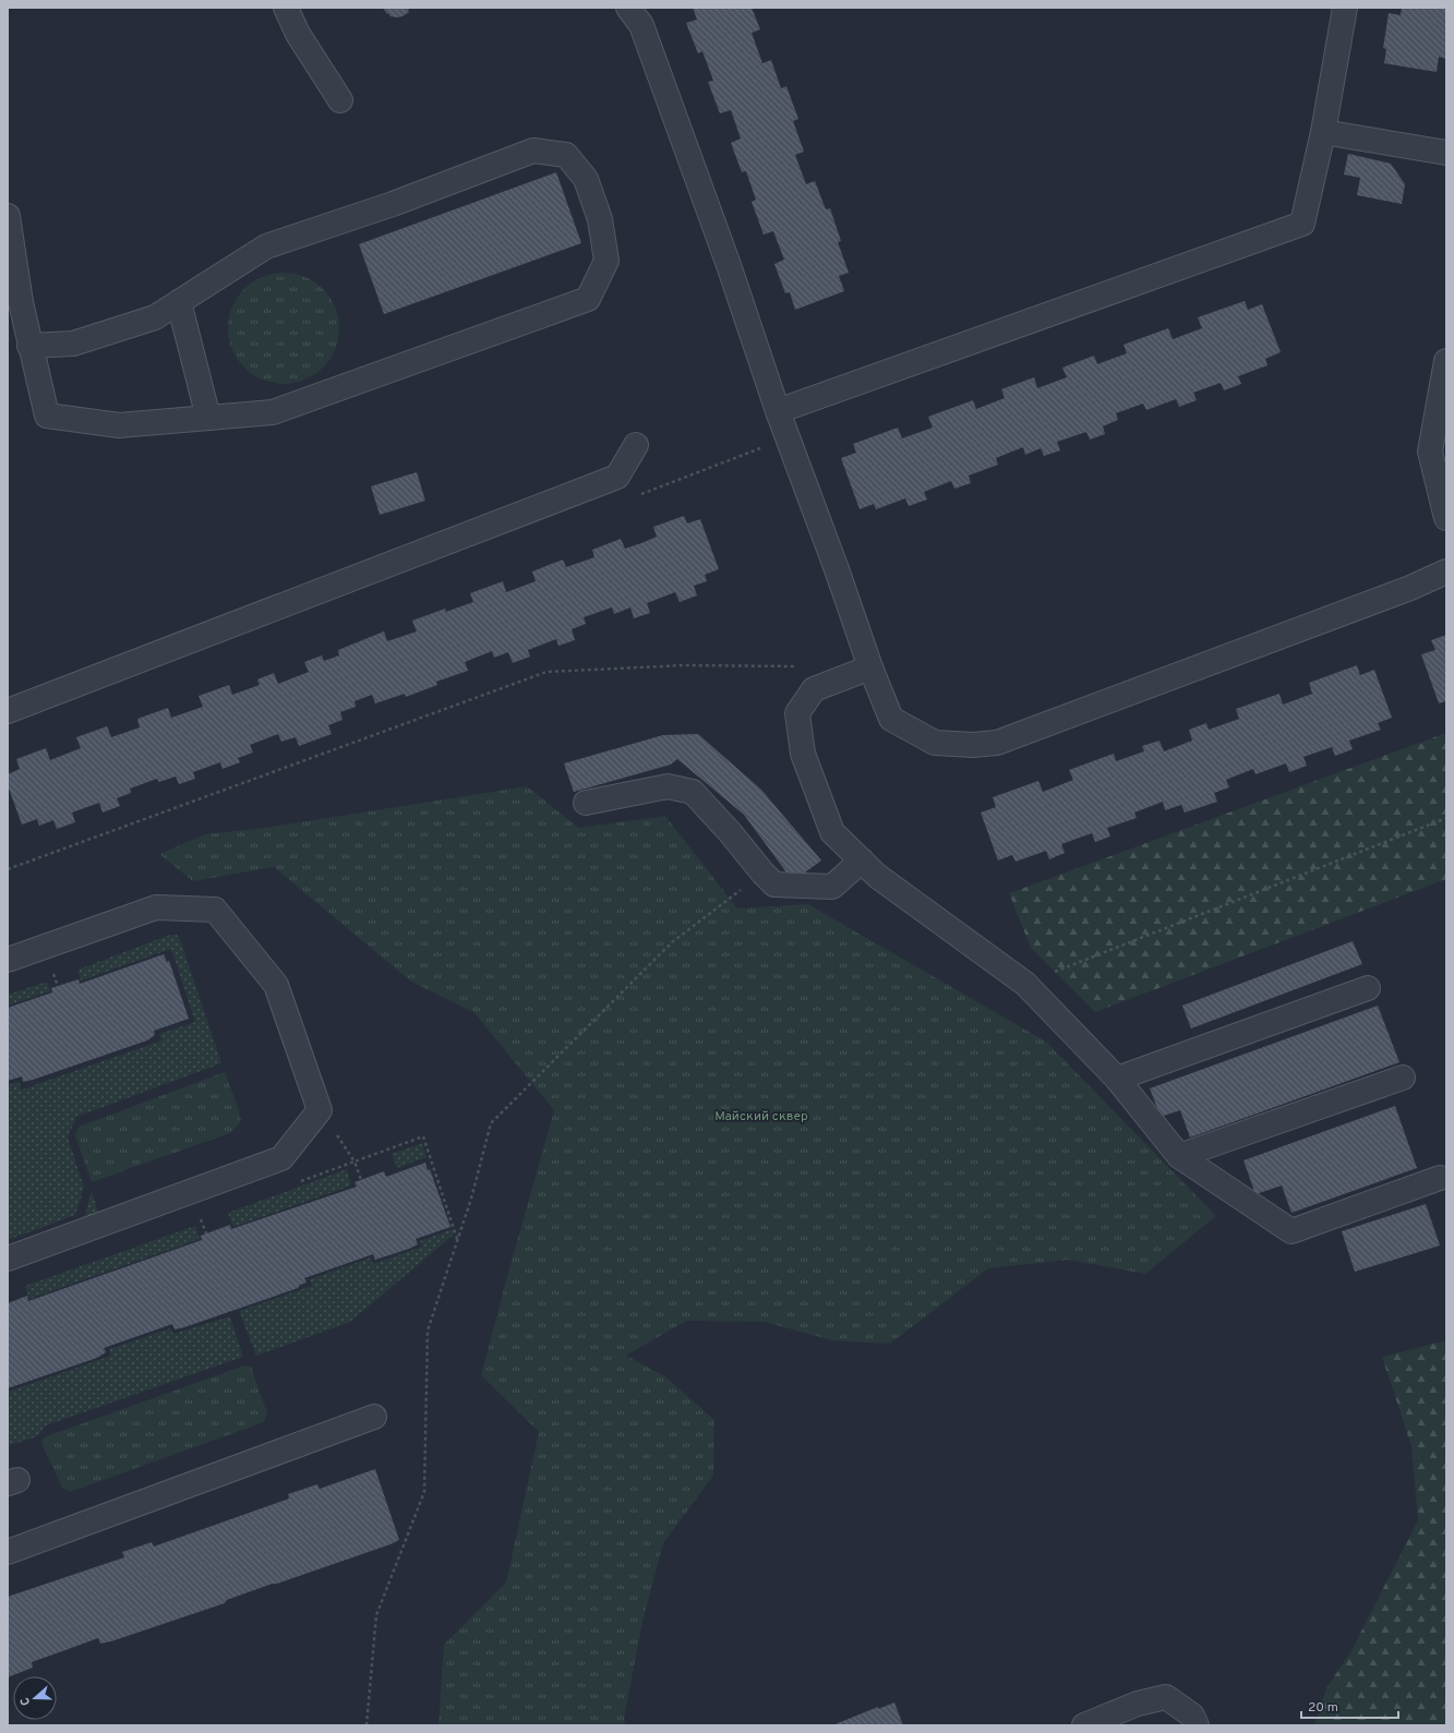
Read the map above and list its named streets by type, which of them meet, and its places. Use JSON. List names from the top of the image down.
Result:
{
  "parks": ["Майский сквер"],
  "scale_bar": "20 m",
  "north": "left"
}
